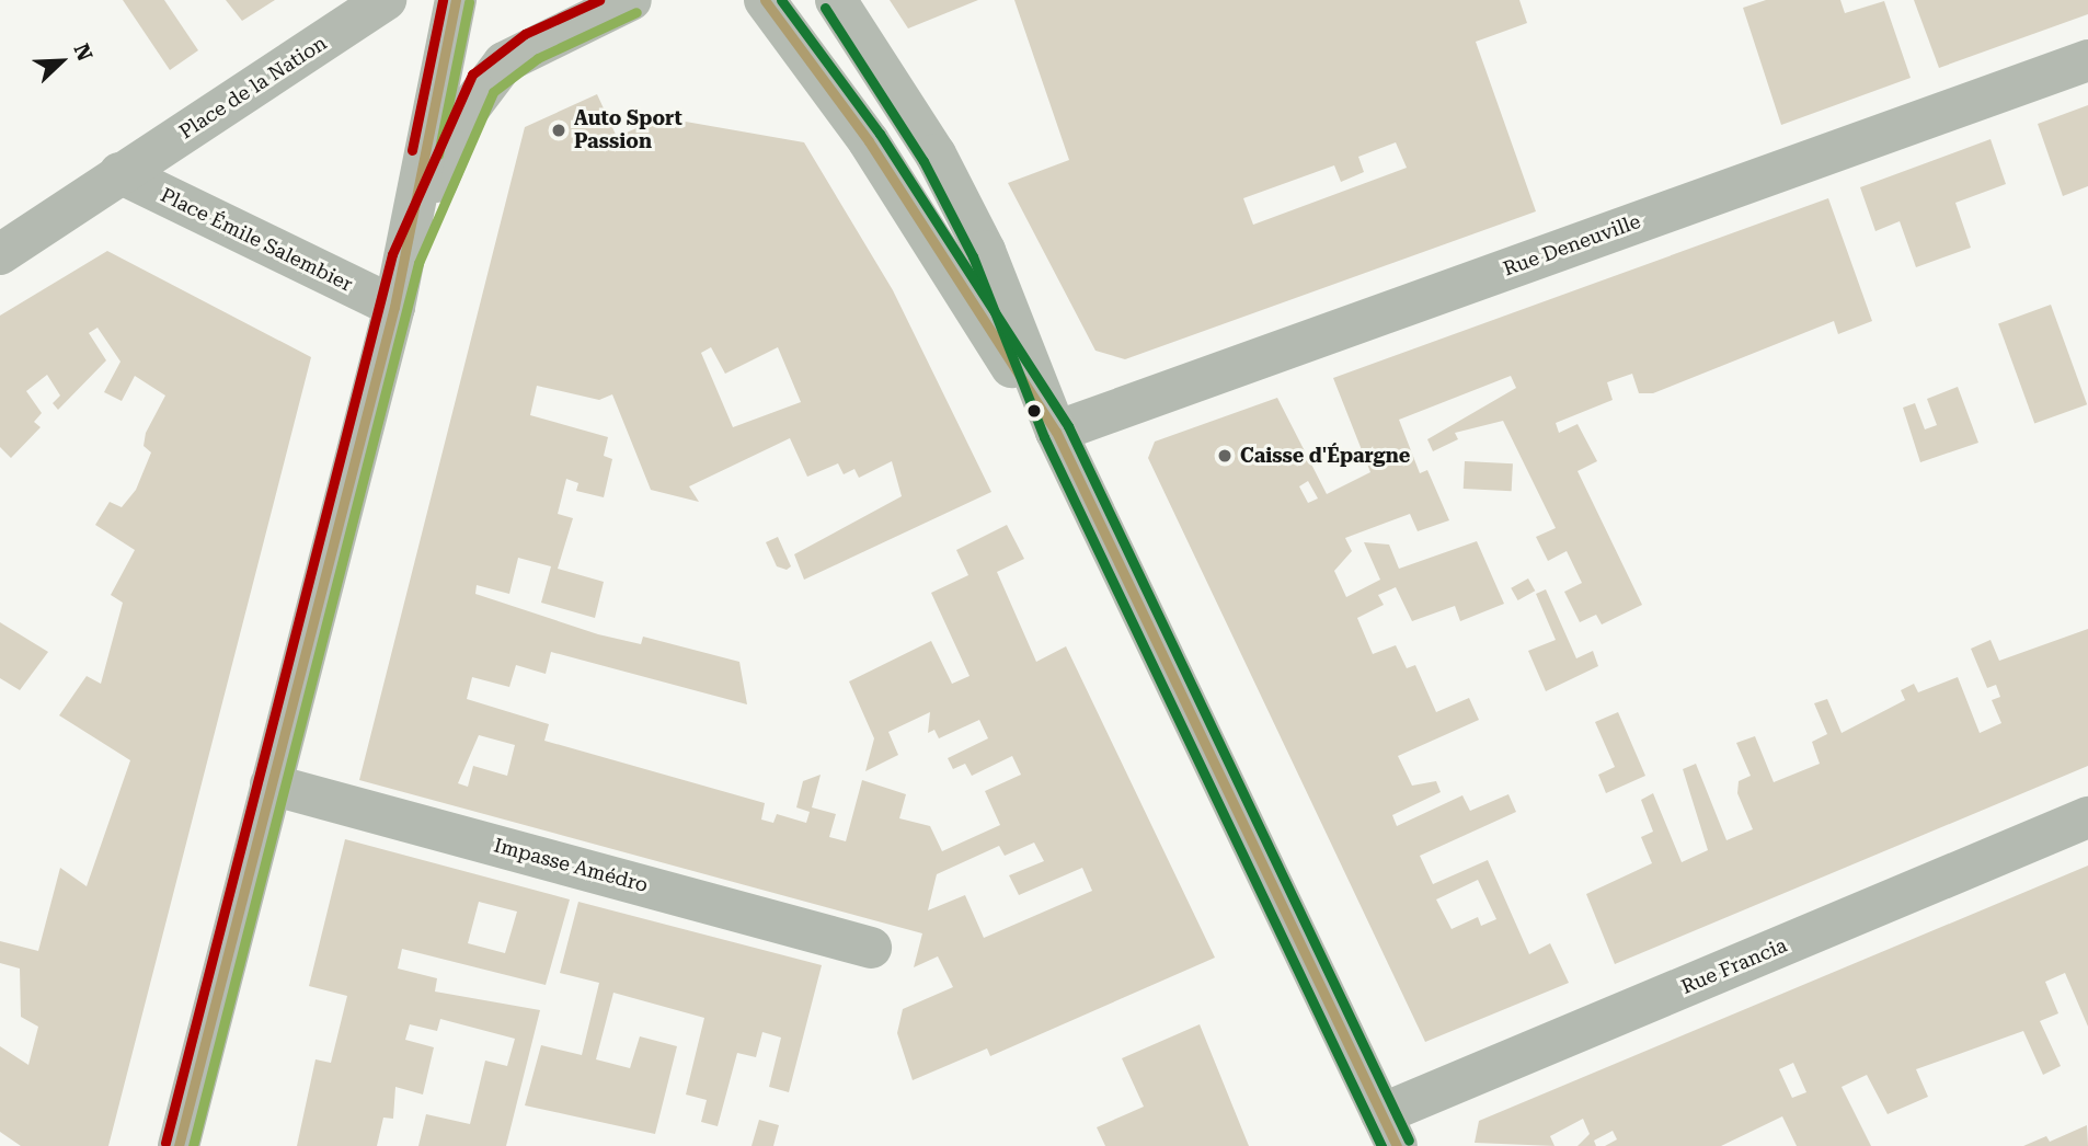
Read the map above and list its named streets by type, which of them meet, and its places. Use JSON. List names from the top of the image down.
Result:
{
  "streets": {
    "street": [
      "Place de la Nation",
      "Place Émile Salembier",
      "Rue Deneuville",
      "Impasse Amédro",
      "Rue Francia"
    ]
  },
  "crossings": [
    ["Place de la Nation", "Place Émile Salembier"]
  ],
  "places": ["Auto Sport Passion", "Caisse d'Épargne"],
  "north": "top right"
}
